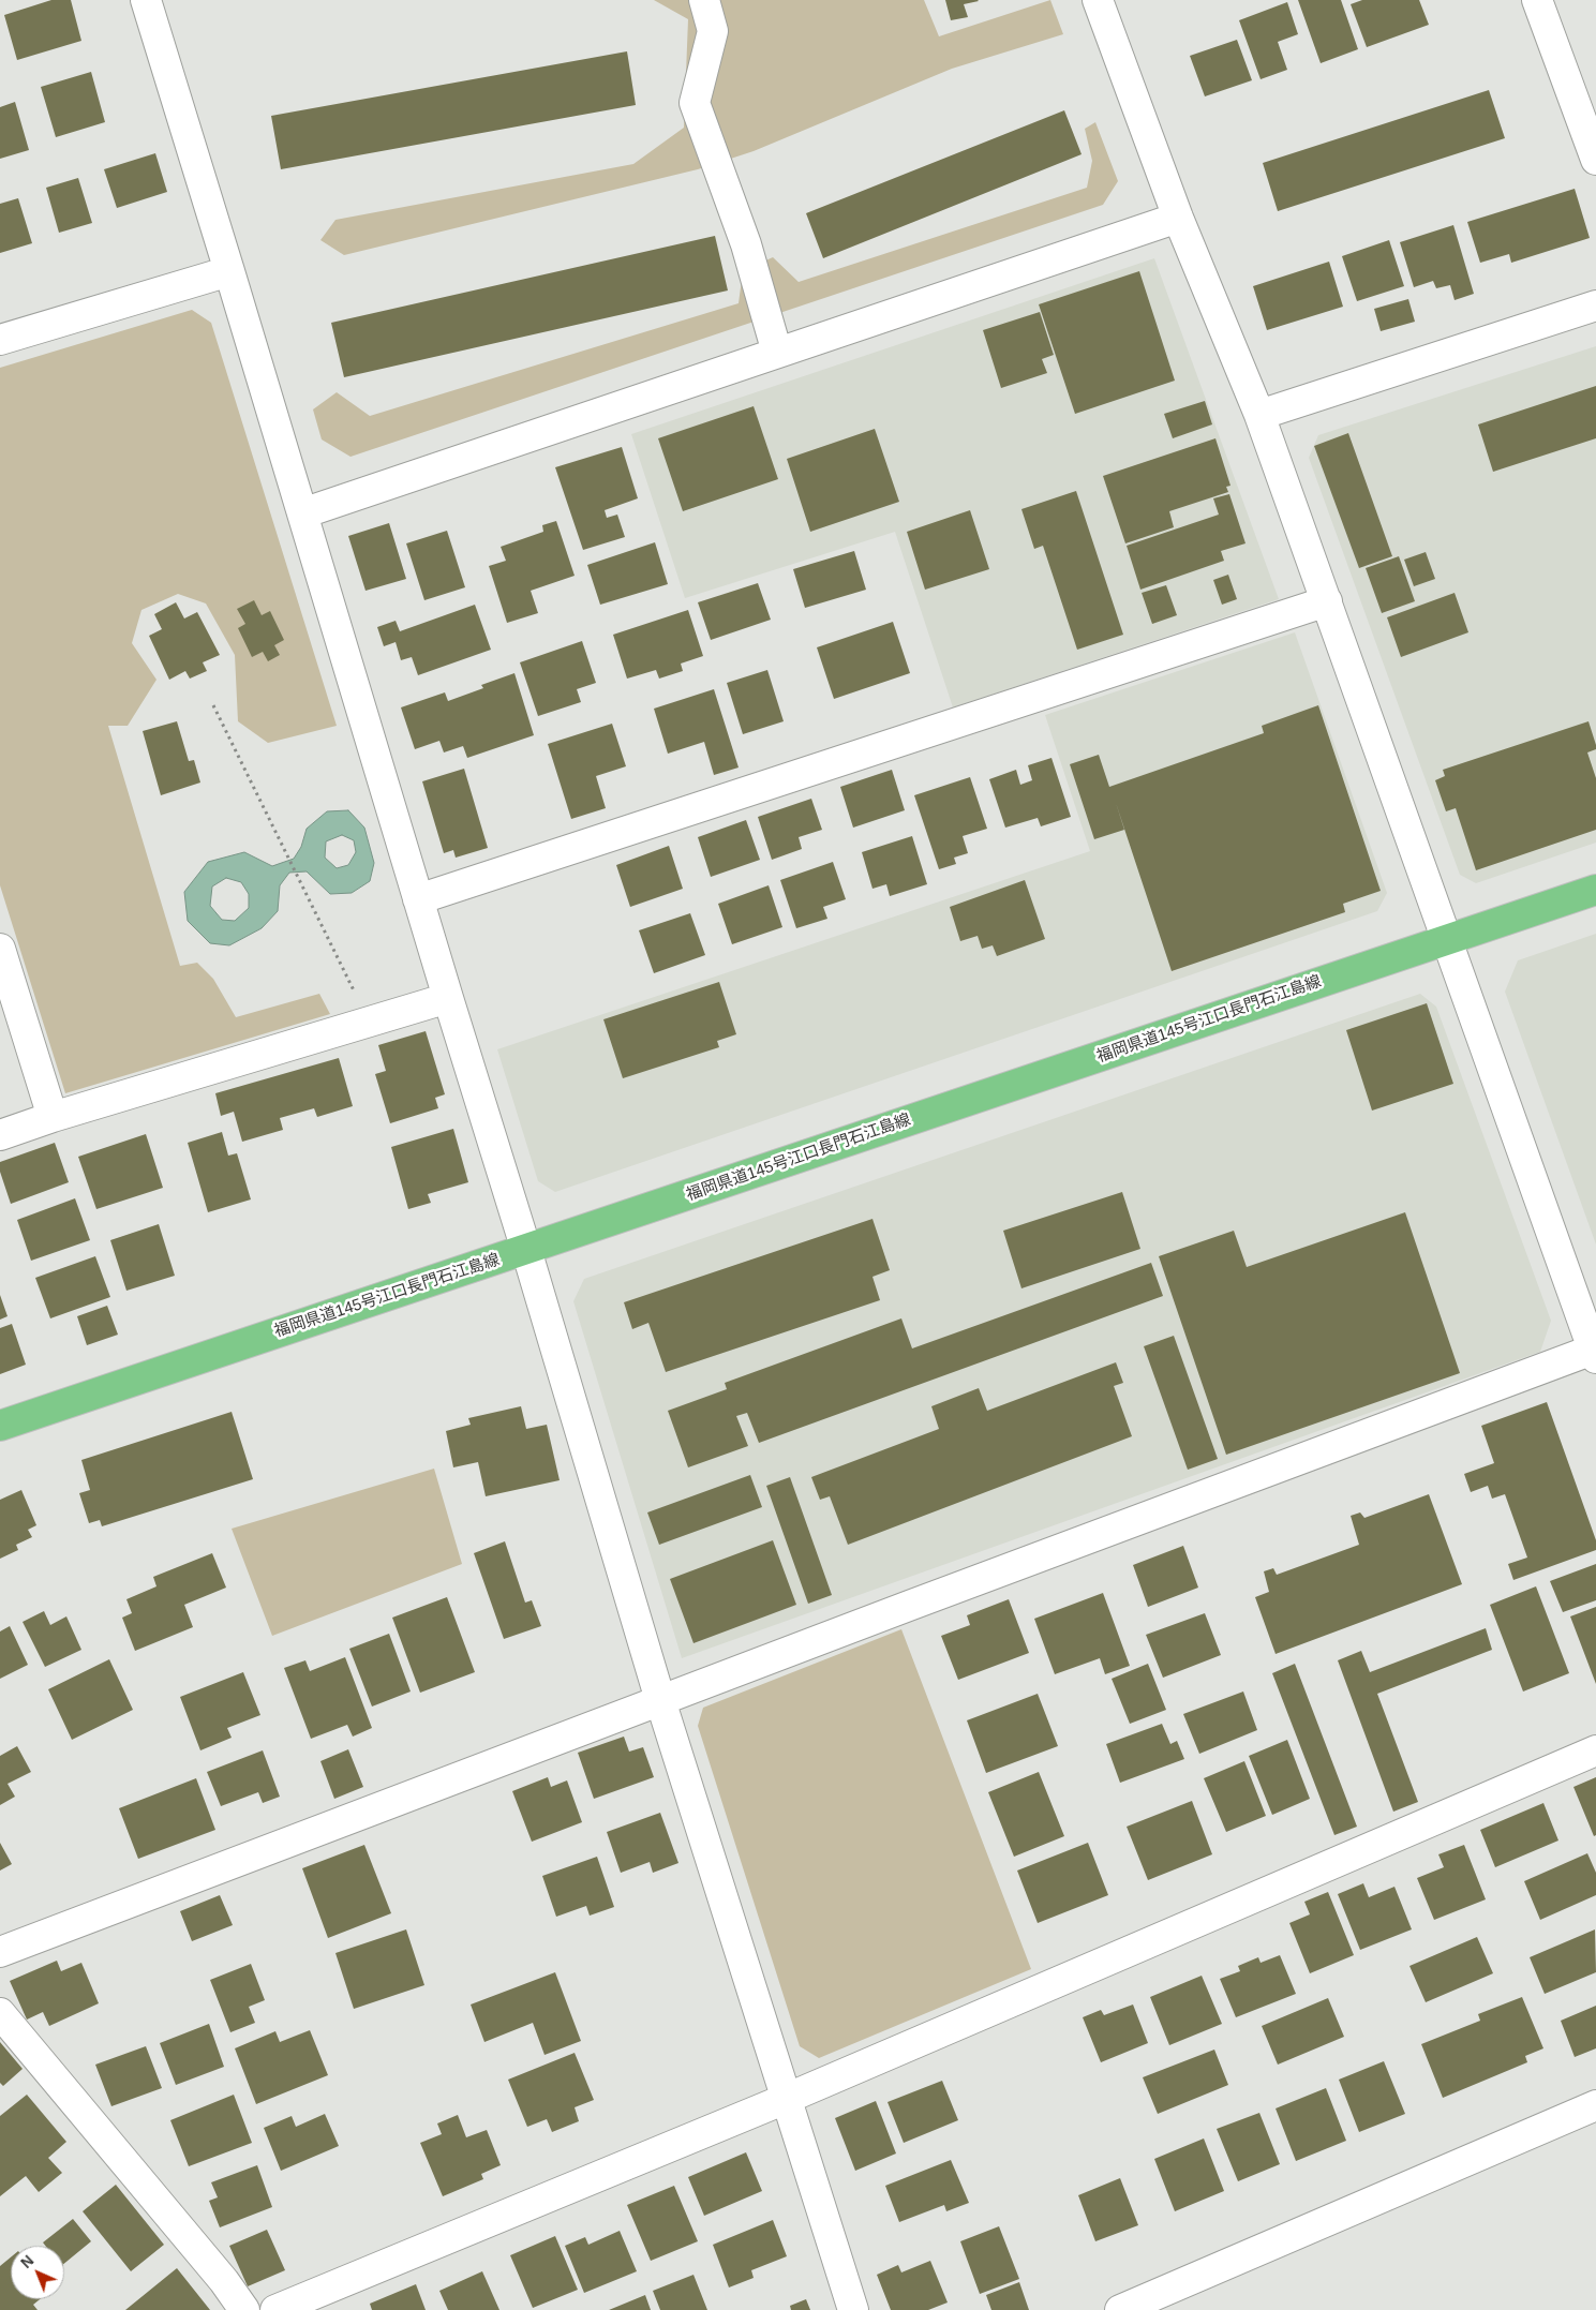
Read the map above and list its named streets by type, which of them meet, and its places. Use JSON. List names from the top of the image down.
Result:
{
  "streets": {
    "main road": ["福岡県道145号江口長門石江島線"]
  },
  "north": "top left"
}
